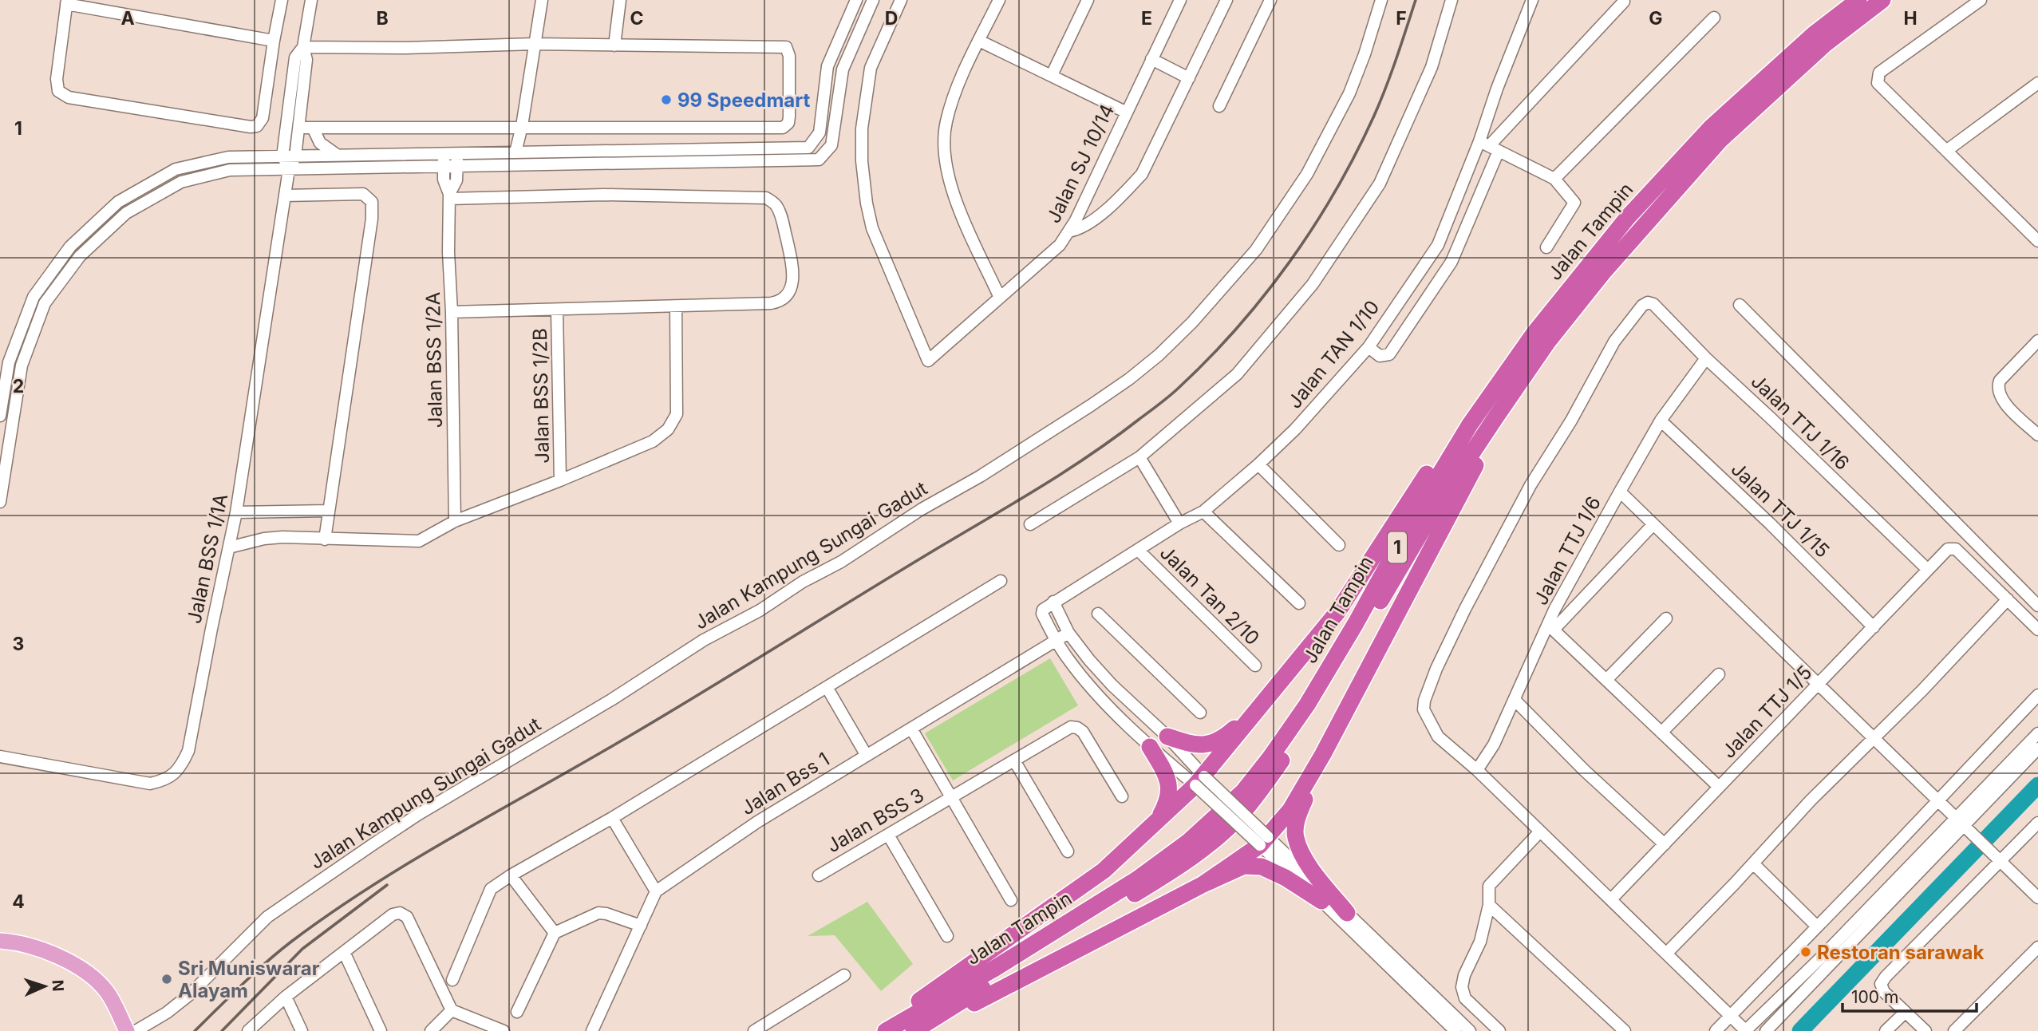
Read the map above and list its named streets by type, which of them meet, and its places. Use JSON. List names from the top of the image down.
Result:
{
  "streets": {
    "highway": ["Jalan Tampin", "1"],
    "street": [
      "Jalan SJ 10/14",
      "Jalan TAN 1/10",
      "Jalan BSS 1/2A",
      "Jalan BSS 1/2B",
      "Jalan TTJ 1/16",
      "Jalan TTJ 1/15",
      "Jalan TTJ 1/6",
      "Jalan Kampung Sungai Gadut",
      "Jalan BSS 1/1A",
      "Jalan Tan 2/10",
      "Jalan TTJ 1/5",
      "Jalan Bss 1",
      "Jalan BSS 3"
    ]
  },
  "crossings": [
    ["Jalan TAN 1/10", "Jalan Tan 2/10"],
    ["Jalan TTJ 1/16", "Jalan TTJ 1/6"],
    ["Jalan TTJ 1/16", "Jalan TTJ 1/5"],
    ["Jalan TTJ 1/15", "Jalan TTJ 1/6"],
    ["Jalan TTJ 1/15", "Jalan TTJ 1/5"]
  ],
  "places": ["99 Speedmart", "Restoran sarawak", "Sri Muniswarar Alayam"],
  "scale_bar": "100 m",
  "north": "right",
  "grid": {
    "columns": [
      "A",
      "B",
      "C",
      "D",
      "E",
      "F",
      "G",
      "H"
    ],
    "rows": [
      "1",
      "2",
      "3",
      "4"
    ]
  }
}
